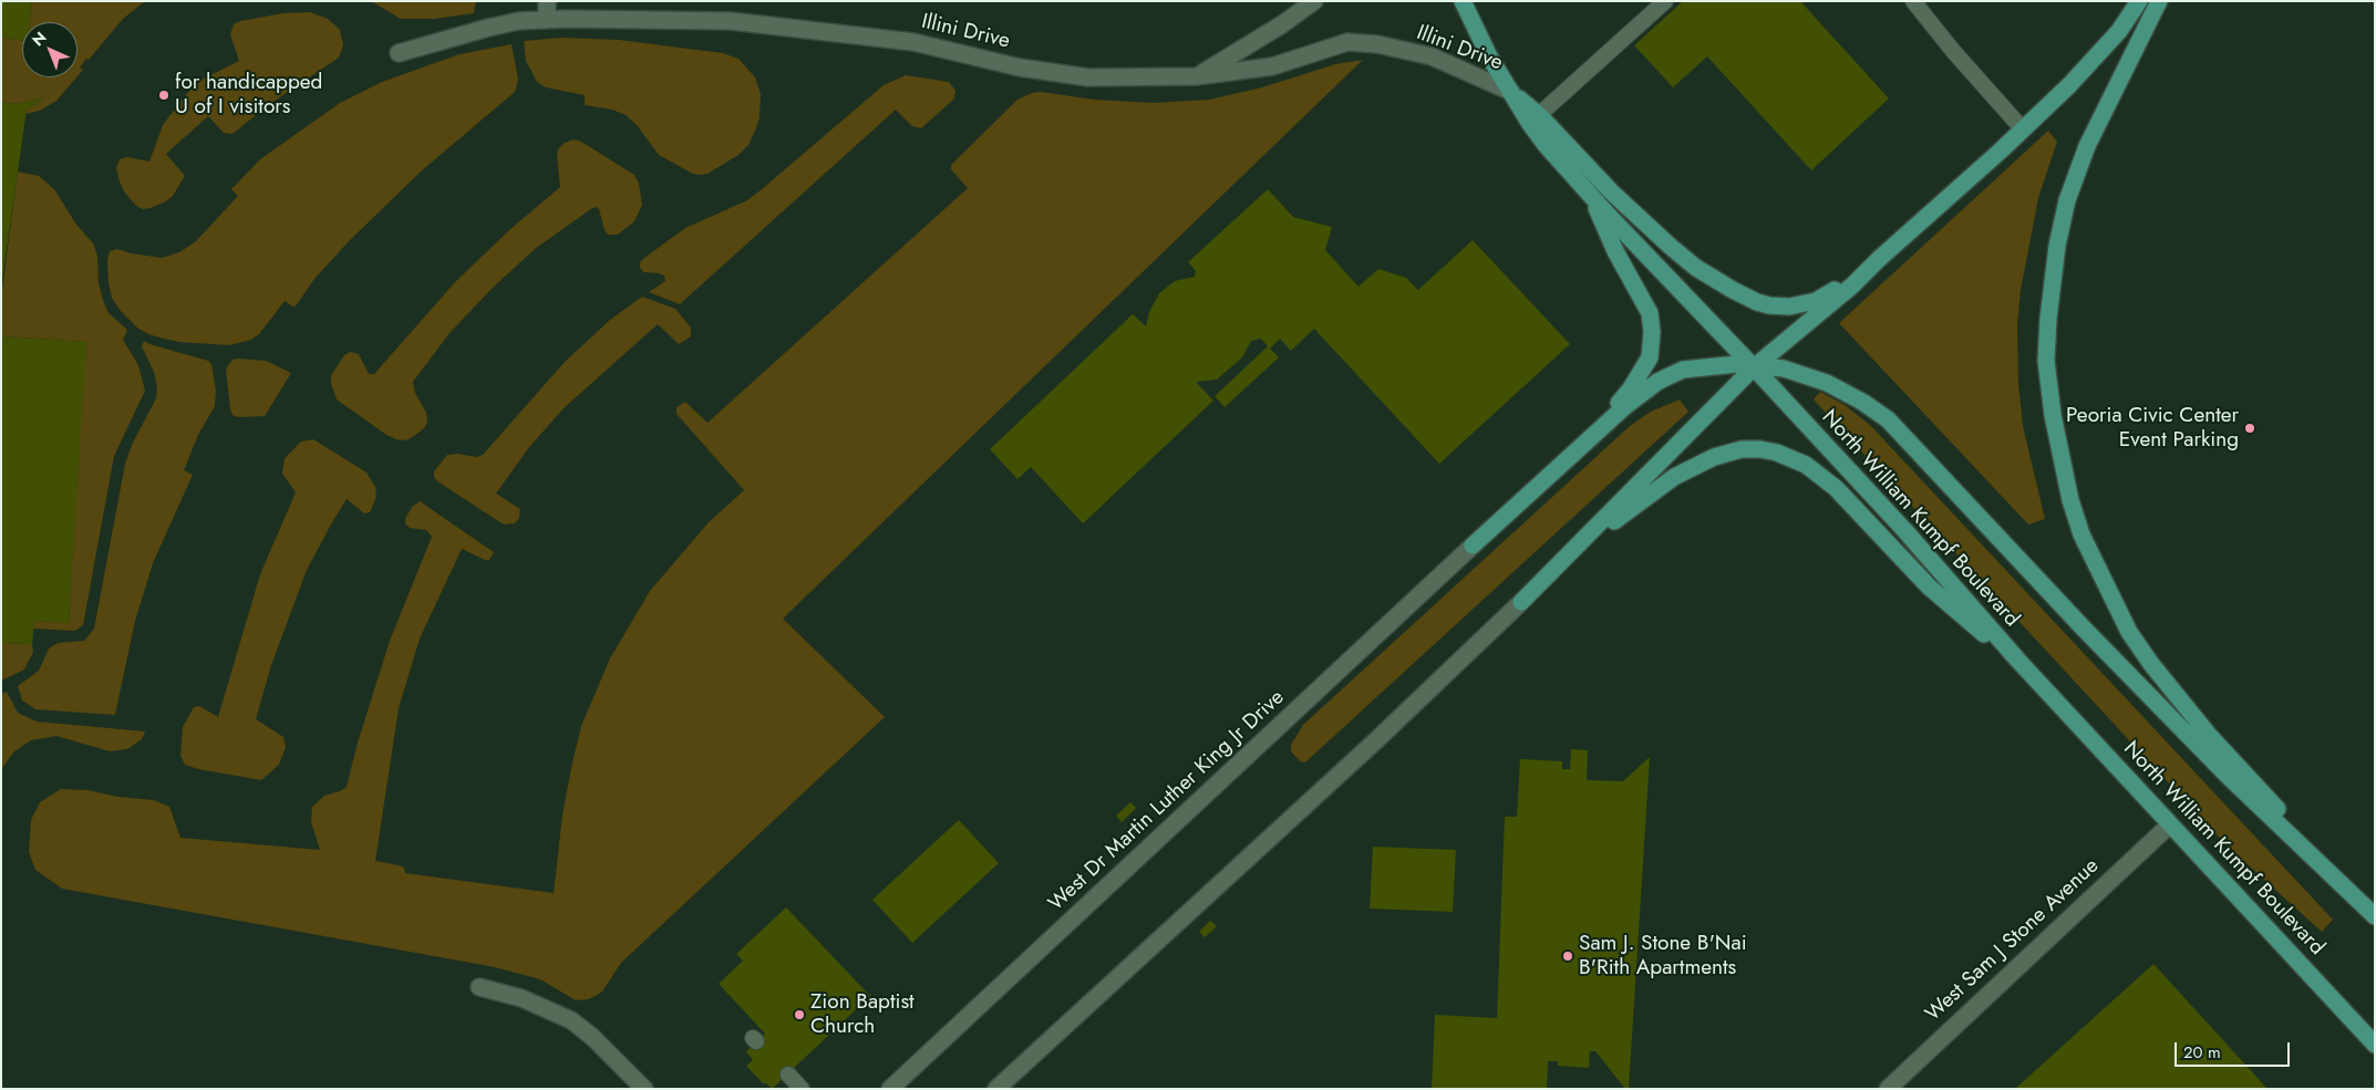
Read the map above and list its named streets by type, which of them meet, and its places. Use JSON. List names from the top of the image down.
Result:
{
  "streets": {
    "main road": ["North William Kumpf Boulevard"],
    "street": ["Illini Drive", "West Dr Martin Luther King Jr Drive", "West Sam J Stone Avenue"]
  },
  "crossings": [
    ["Illini Drive", "North William Kumpf Boulevard"],
    ["North William Kumpf Boulevard", "West Sam J Stone Avenue"]
  ],
  "places": [
    "for handicapped U of I visitors",
    "Peoria Civic Center Event Parking",
    "Sam J. Stone B'Nai B'Rith Apartments",
    "Zion Baptist Church"
  ],
  "scale_bar": "20 m",
  "north": "top left"
}
